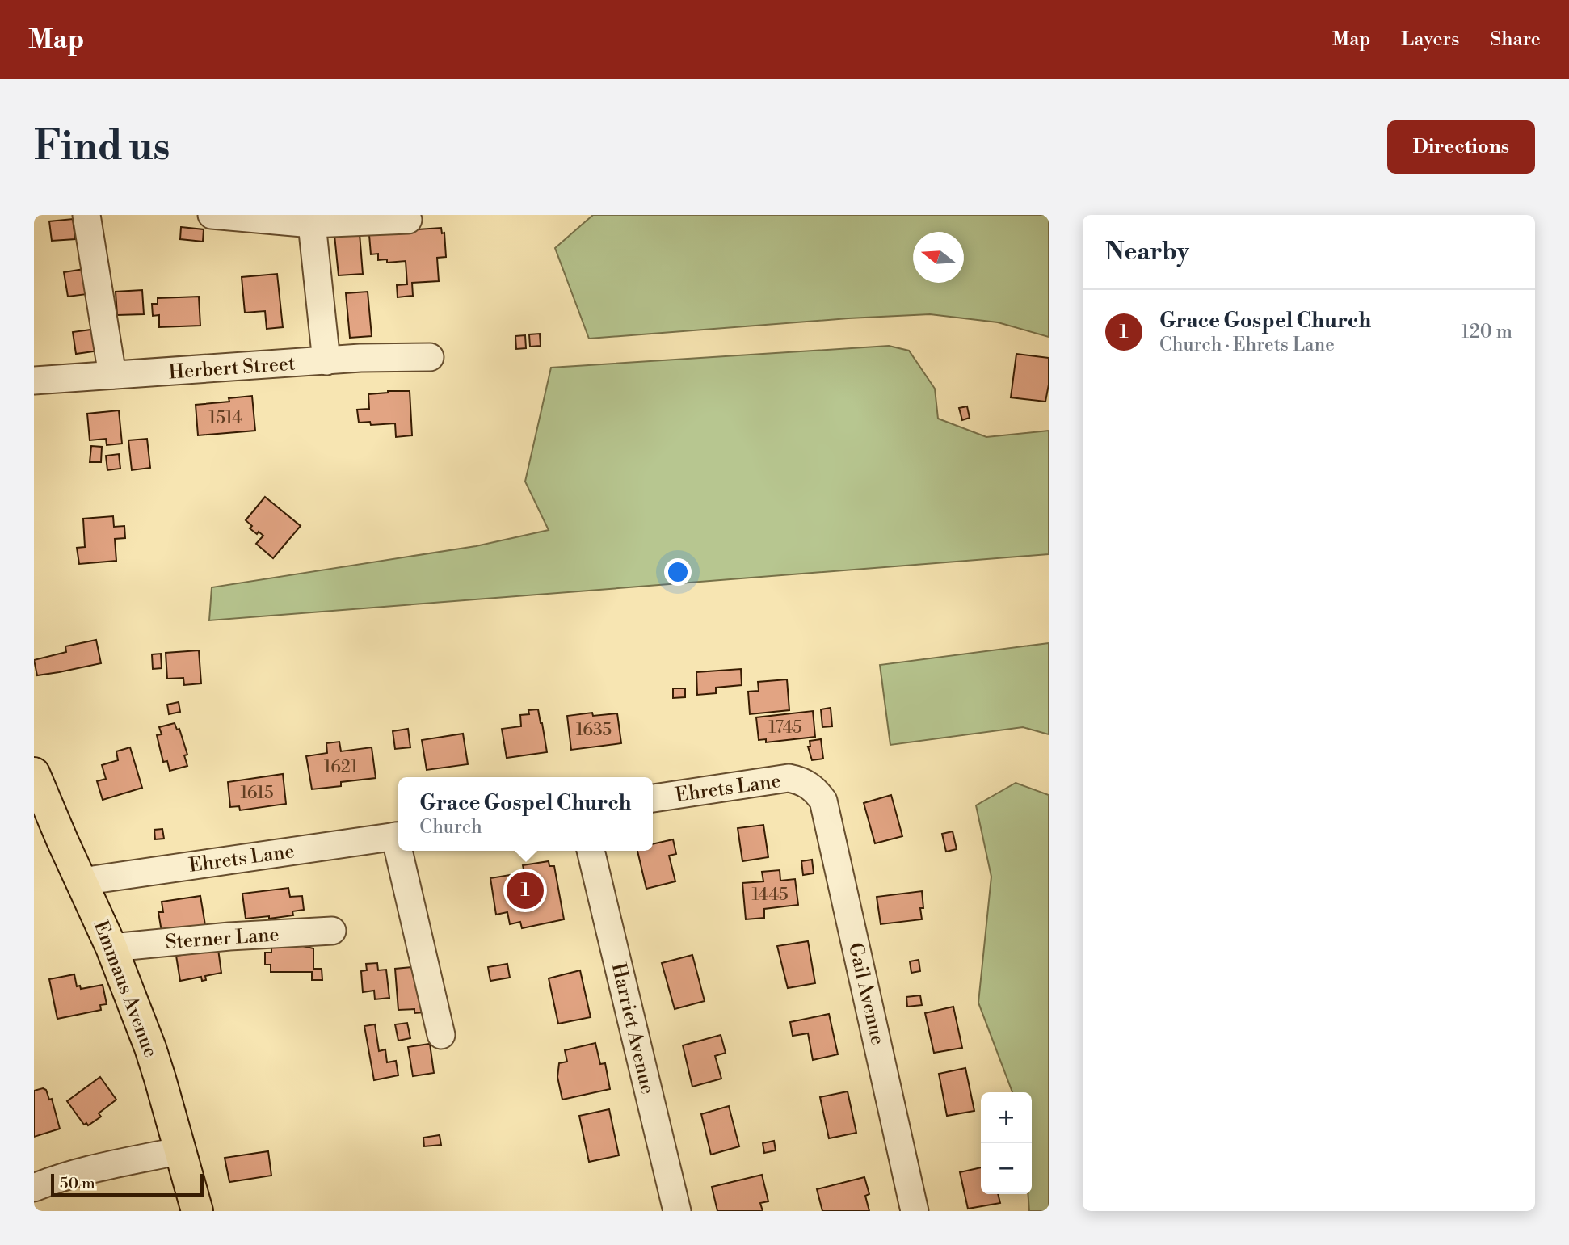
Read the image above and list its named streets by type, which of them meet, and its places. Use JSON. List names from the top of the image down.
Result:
{
  "streets": {
    "main road": ["Emmaus Avenue"],
    "street": [
      "Herbert Street",
      "Ehrets Lane",
      "Sterner Lane",
      "Gail Avenue",
      "Harriet Avenue"
    ]
  },
  "crossings": [
    ["Ehrets Lane", "Emmaus Avenue"],
    ["Ehrets Lane", "Gail Avenue"],
    ["Sterner Lane", "Emmaus Avenue"]
  ],
  "house_numbers": [
    "1514",
    "1745",
    "1635",
    "1621",
    "1615",
    "1445"
  ],
  "scale_bar": "50 m",
  "north": "left",
  "page": {
    "header": "Map",
    "nav": ["Map", "Layers", "Share"],
    "buttons": "Directions",
    "title": "Find us",
    "heading": "Nearby",
    "list": [
      {
        "mark": "1",
        "name": "Grace Gospel Church",
        "note": "Church · Ehrets Lane",
        "value": "120 m"
      }
    ],
    "popup": ["Grace Gospel Church", "Church"],
    "pins": "1",
    "map_buttons": ["+", "−"],
    "scale": "50 m"
  }
}
